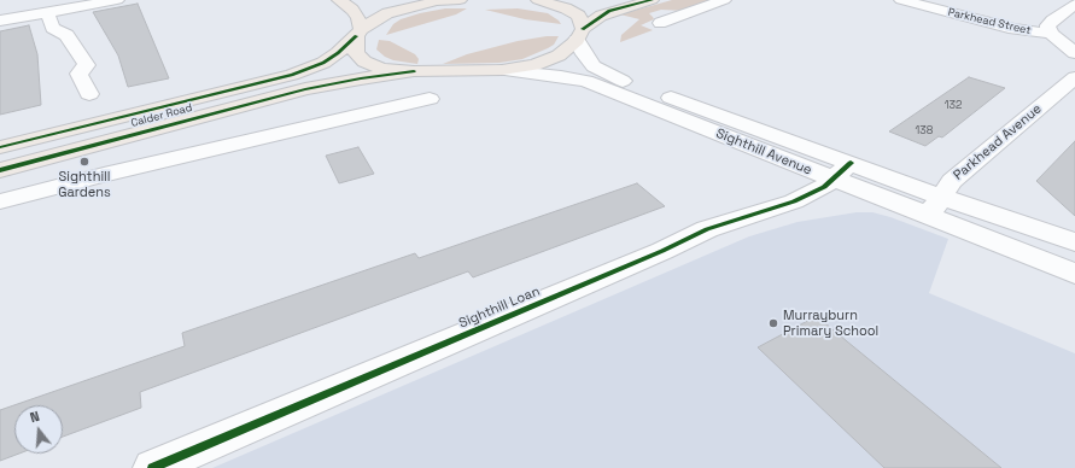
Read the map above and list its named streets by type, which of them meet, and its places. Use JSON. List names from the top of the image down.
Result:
{
  "streets": {
    "main road": ["Calder Road"],
    "street": [
      "Parkhead Street",
      "Parkhead Avenue",
      "Sighthill Avenue",
      "Sighthill Loan"
    ]
  },
  "crossings": [
    ["Calder Road", "Sighthill Avenue"],
    ["Parkhead Avenue", "Sighthill Avenue"],
    ["Sighthill Avenue", "Sighthill Loan"]
  ],
  "places": ["Sighthill Gardens", "Murrayburn Primary School"],
  "house_numbers": ["132", "138"],
  "north": "top"
}
